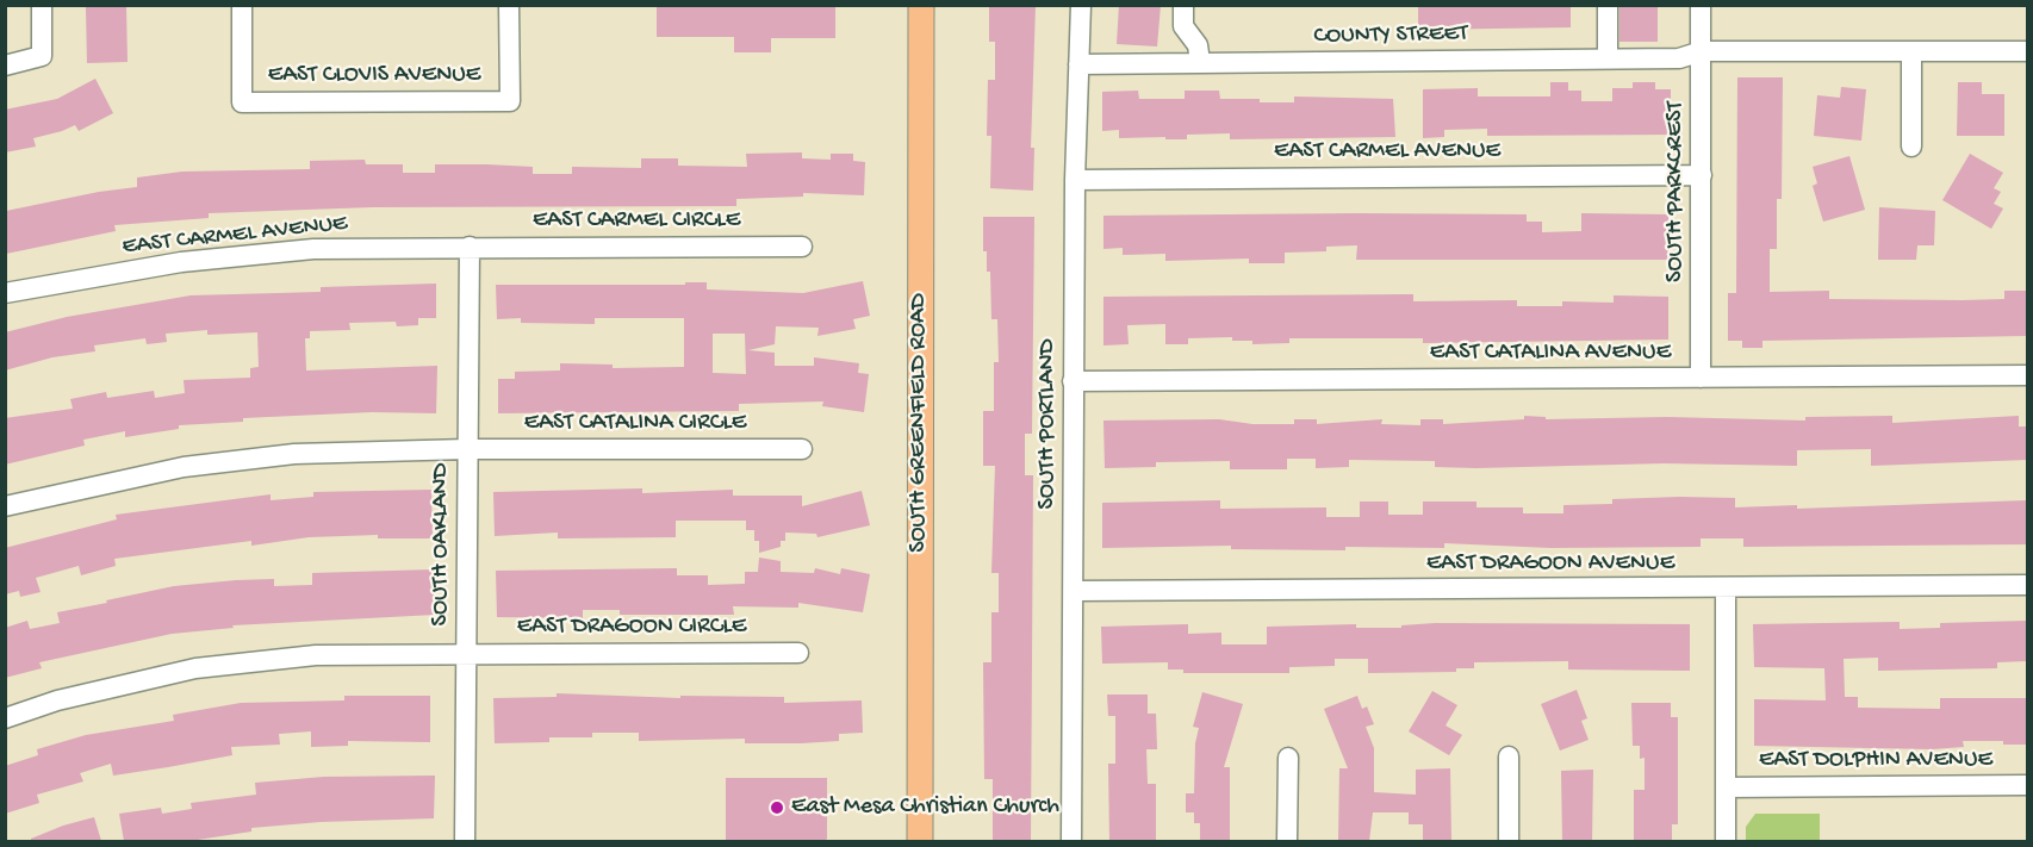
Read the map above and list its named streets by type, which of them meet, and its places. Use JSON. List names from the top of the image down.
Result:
{
  "streets": {
    "main road": ["SOUTH GREENFIELD ROAD"],
    "street": [
      "COUNTY STREET",
      "EAST CLOVIS AVENUE",
      "EAST CARMEL AVENUE",
      "SOUTH PARKCREST",
      "EAST CARMEL CIRCLE",
      "EAST CATALINA AVENUE",
      "EAST CATALINA CIRCLE",
      "SOUTH PORTLAND",
      "SOUTH OAKLAND",
      "EAST DRAGOON AVENUE",
      "EAST DRAGOON CIRCLE",
      "EAST DOLPHIN AVENUE"
    ]
  },
  "crossings": [
    ["COUNTY STREET", "SOUTH PARKCREST"],
    ["COUNTY STREET", "SOUTH PORTLAND"],
    ["EAST CARMEL AVENUE", "SOUTH PARKCREST"],
    ["EAST CARMEL AVENUE", "EAST CARMEL CIRCLE"],
    ["EAST CARMEL AVENUE", "SOUTH PORTLAND"],
    ["EAST CARMEL AVENUE", "SOUTH OAKLAND"],
    ["SOUTH PARKCREST", "EAST CATALINA AVENUE"],
    ["EAST CARMEL CIRCLE", "SOUTH OAKLAND"],
    ["EAST CATALINA AVENUE", "SOUTH PORTLAND"],
    ["EAST CATALINA CIRCLE", "SOUTH OAKLAND"],
    ["SOUTH PORTLAND", "EAST DRAGOON AVENUE"],
    ["SOUTH OAKLAND", "EAST DRAGOON CIRCLE"]
  ],
  "places": ["East Mesa Christian Church"]
}
